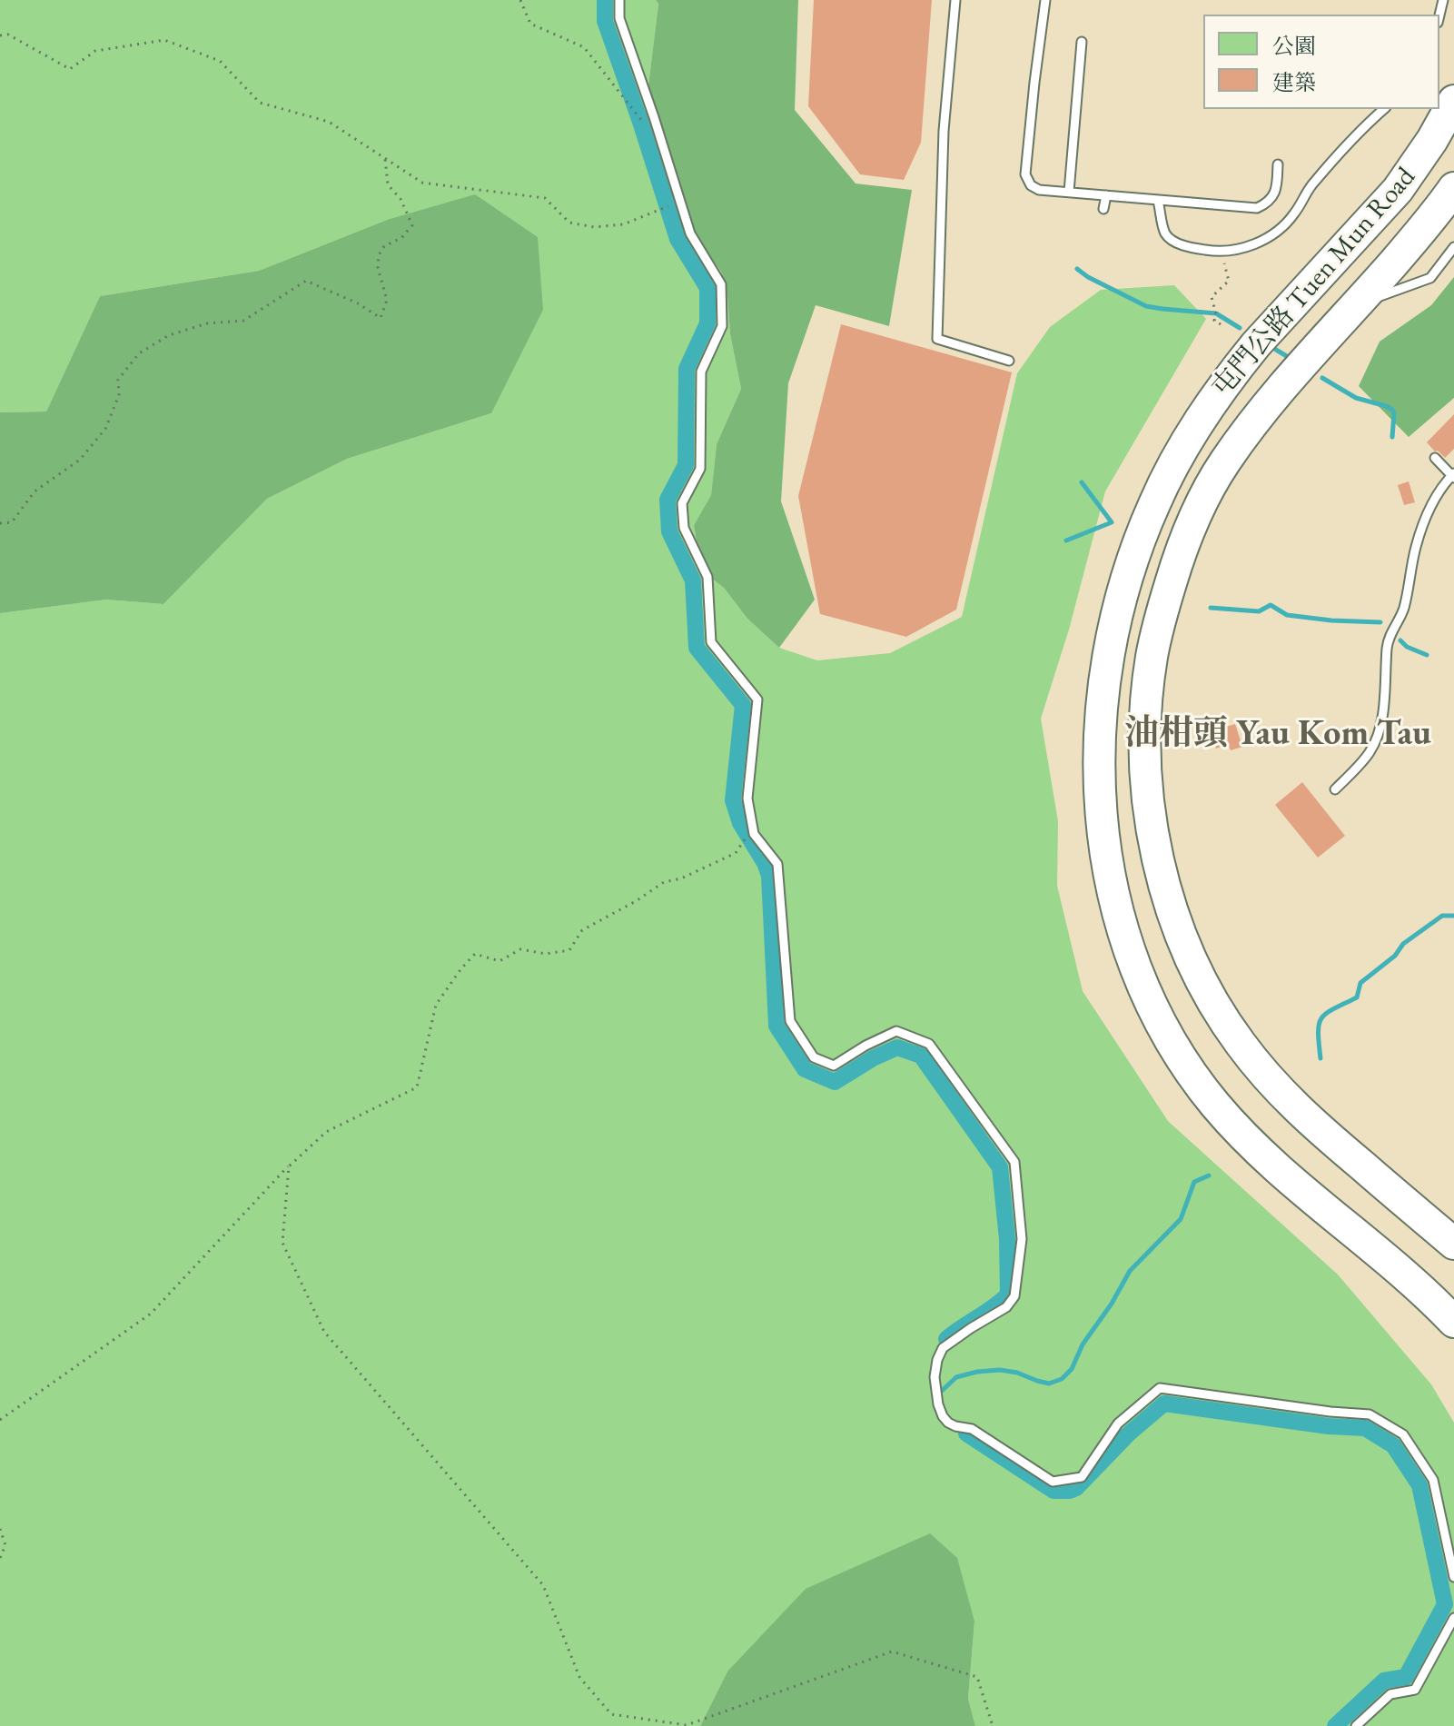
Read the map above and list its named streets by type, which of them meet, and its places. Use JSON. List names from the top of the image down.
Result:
{
  "streets": {
    "highway": ["屯門公路 Tuen Mun Road"]
  },
  "districts": ["油柑頭 Yau Kom Tau"],
  "legend": ["公園", "建築"]
}
